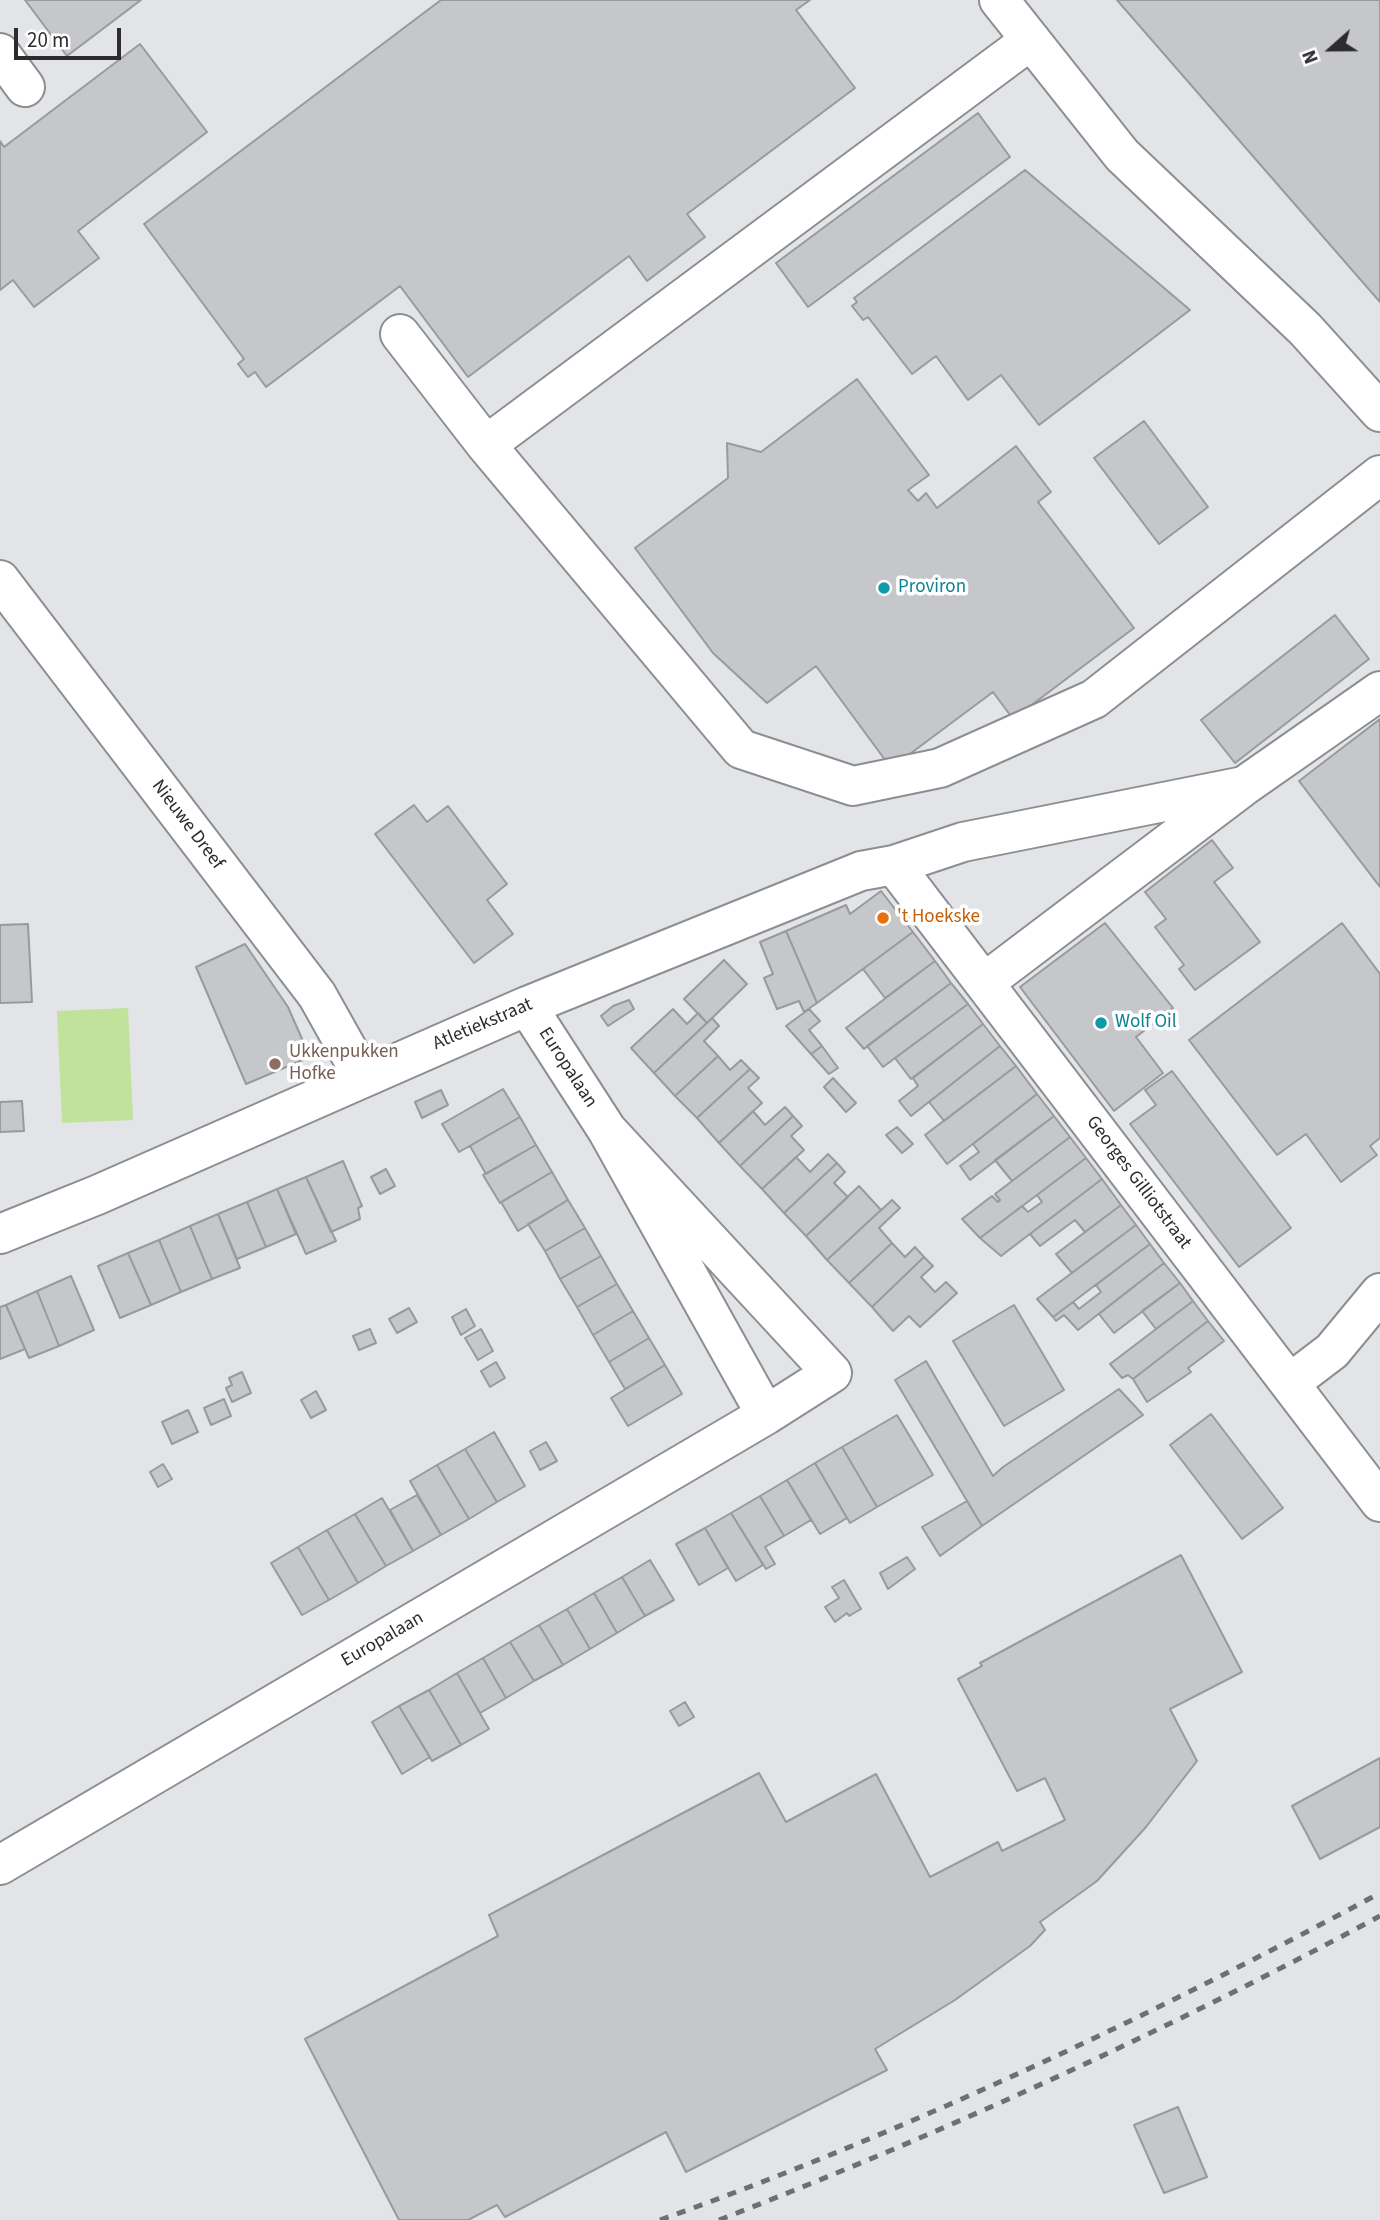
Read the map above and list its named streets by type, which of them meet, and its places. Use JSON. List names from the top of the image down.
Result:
{
  "streets": {
    "street": [
      "Nieuwe Dreef",
      "Atletiekstraat",
      "Europalaan",
      "Georges Gilliotstraat"
    ]
  },
  "crossings": [
    ["Nieuwe Dreef", "Atletiekstraat"],
    ["Atletiekstraat", "Europalaan"],
    ["Atletiekstraat", "Georges Gilliotstraat"]
  ],
  "places": [
    "Proviron",
    "'t Hoekske",
    "Wolf Oil",
    "Ukkenpukken Hofke"
  ],
  "scale_bar": "20 m",
  "north": "left"
}
